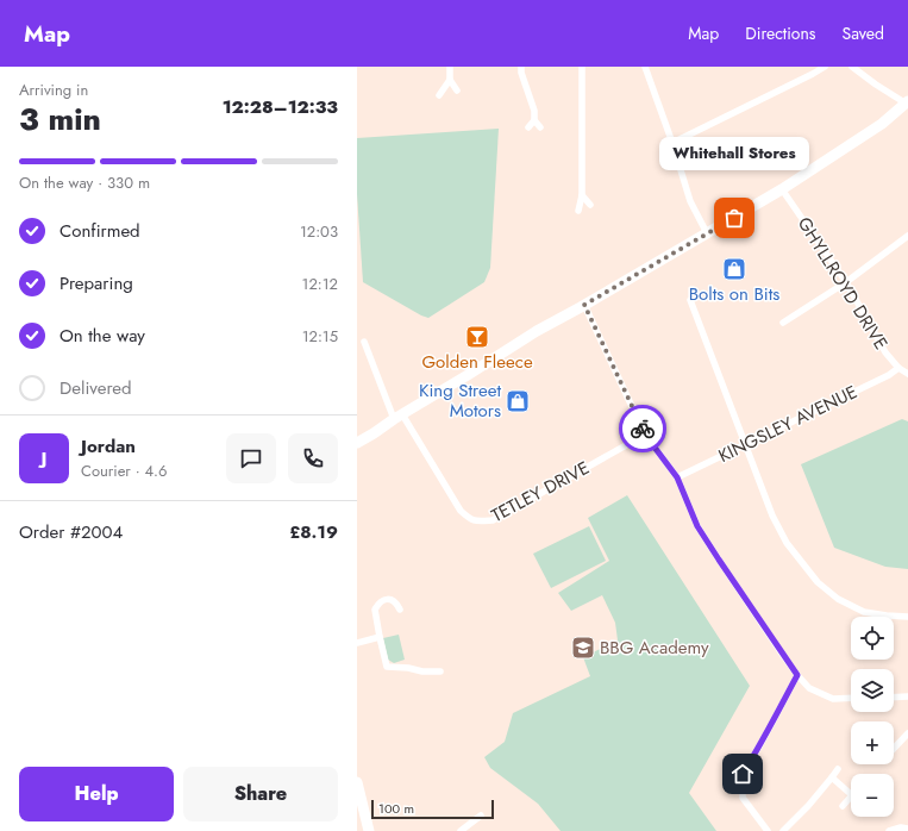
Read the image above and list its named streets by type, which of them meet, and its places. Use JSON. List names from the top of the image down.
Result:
{
  "streets": {
    "street": ["GHYLLROYD DRIVE", "KINGSLEY AVENUE", "TETLEY DRIVE"]
  },
  "crossings": [
    ["GHYLLROYD DRIVE", "KINGSLEY AVENUE"]
  ],
  "places": {
    "other": ["Whitehall Stores"],
    "shop": ["Bolts on Bits", "King Street Motors"],
    "bar": ["Golden Fleece"],
    "school or university": ["BBG Academy"]
  },
  "scale_bar": "100 m",
  "page": {
    "header": "Map",
    "nav": ["Map", "Directions", "Saved"],
    "heading": ["3 min", "Arriving in", "12:28–12:33"],
    "panel": [
      "Jordan",
      "Courier · 4.6",
      "Order #2004",
      "£8.19"
    ],
    "bubble": "Whitehall Stores",
    "bar": "On the way · 330 m",
    "list": [
      ["Confirmed", "12:03"],
      ["Preparing", "12:12"],
      ["On the way", "12:15"],
      "Delivered"
    ],
    "round": "J",
    "map_buttons": ["+", "−"],
    "buttons": ["Help", "Share"],
    "scale": "100 m"
  }
}
